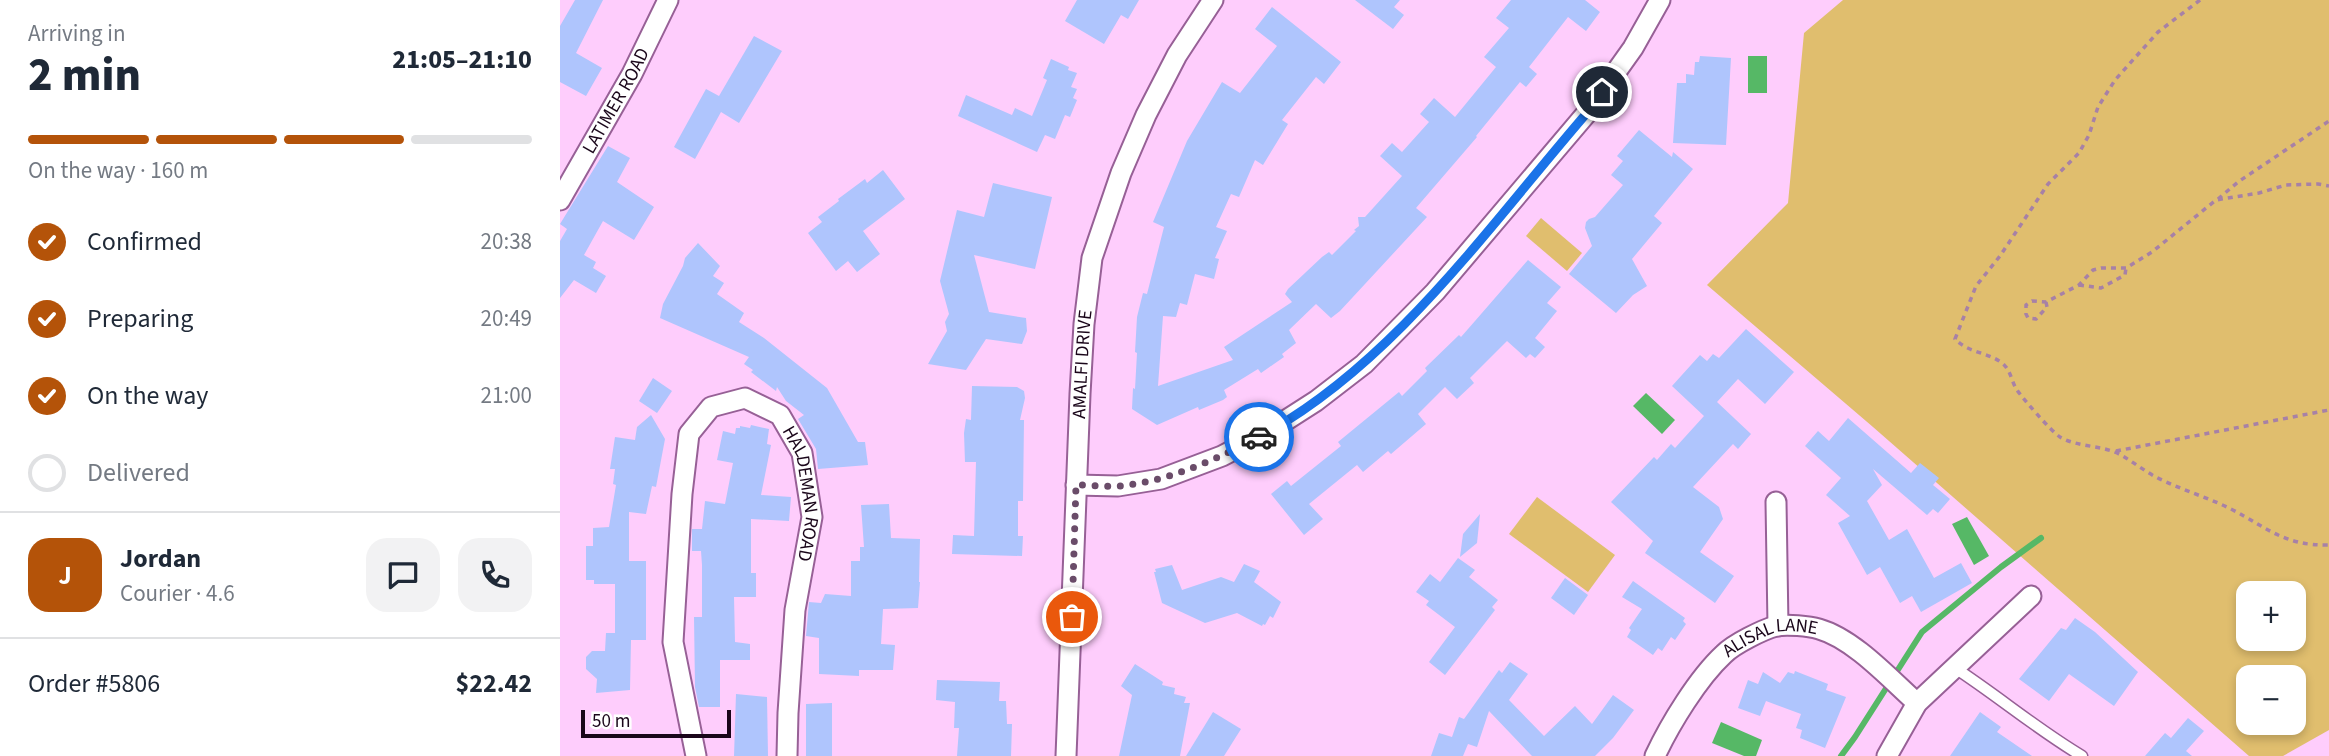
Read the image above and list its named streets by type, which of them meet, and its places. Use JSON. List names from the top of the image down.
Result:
{
  "streets": {
    "street": [
      "LATIMER ROAD",
      "AMALFI DRIVE",
      "HALDEMAN ROAD",
      "ALISAL LANE"
    ]
  },
  "scale_bar": "50 m",
  "page": {
    "heading": ["2 min", "Arriving in", "21:05–21:10"],
    "panel": [
      "Jordan",
      "Courier · 4.6",
      "Order #5806",
      "$22.42"
    ],
    "bar": "On the way · 160 m",
    "list": [
      ["Confirmed", "20:38"],
      ["Preparing", "20:49"],
      ["On the way", "21:00"],
      "Delivered"
    ],
    "round": "J",
    "map_buttons": ["+", "−"],
    "scale": "50 m"
  }
}
